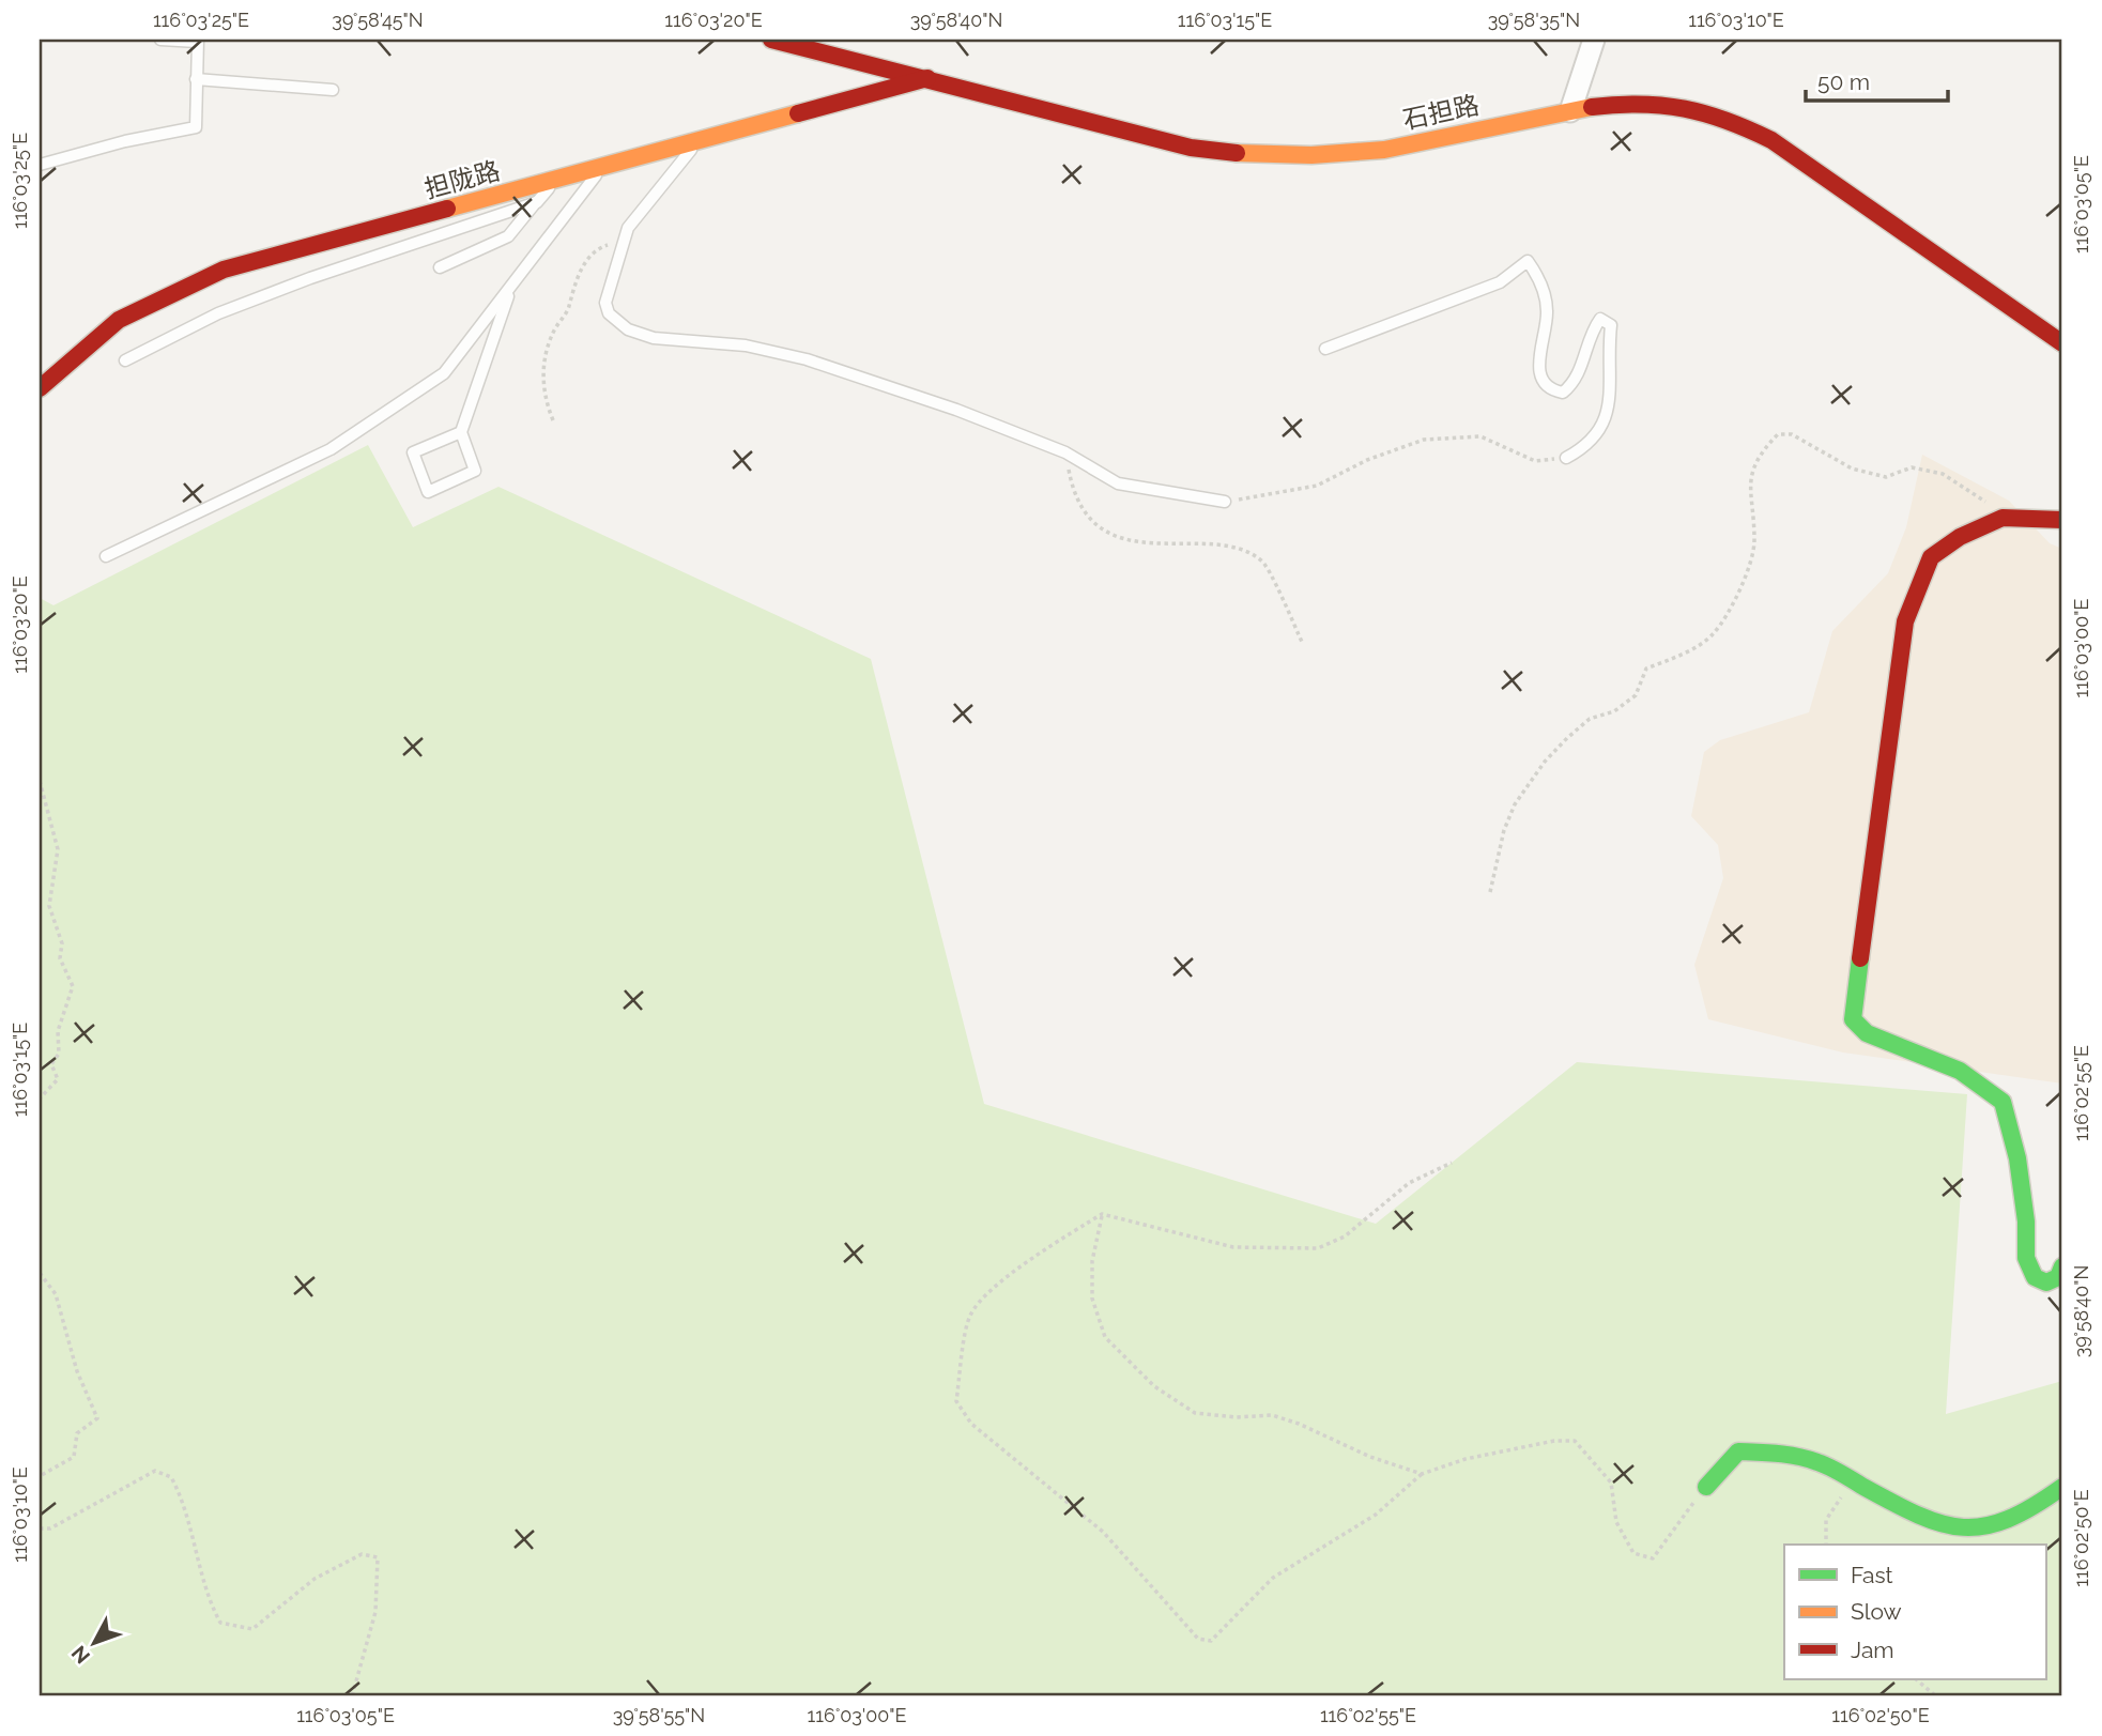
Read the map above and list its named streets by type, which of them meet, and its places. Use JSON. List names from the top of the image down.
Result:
{
  "streets": {
    "street": ["石担路", "担陇路"]
  },
  "crossings": [
    ["石担路", "担陇路"]
  ],
  "legend": ["Fast", "Slow", "Jam"],
  "scale_bar": "50 m",
  "north": "bottom left",
  "coordinates": [
    "116°03'25\"E",
    "39°58'45\"N",
    "116°03'20\"E",
    "39°58'40\"N",
    "116°03'15\"E",
    "39°58'35\"N",
    "116°03'10\"E",
    "116°03'05\"E",
    "116°03'00\"E",
    "116°02'55\"E",
    "116°02'50\"E",
    "39°58'55\"N"
  ]
}
